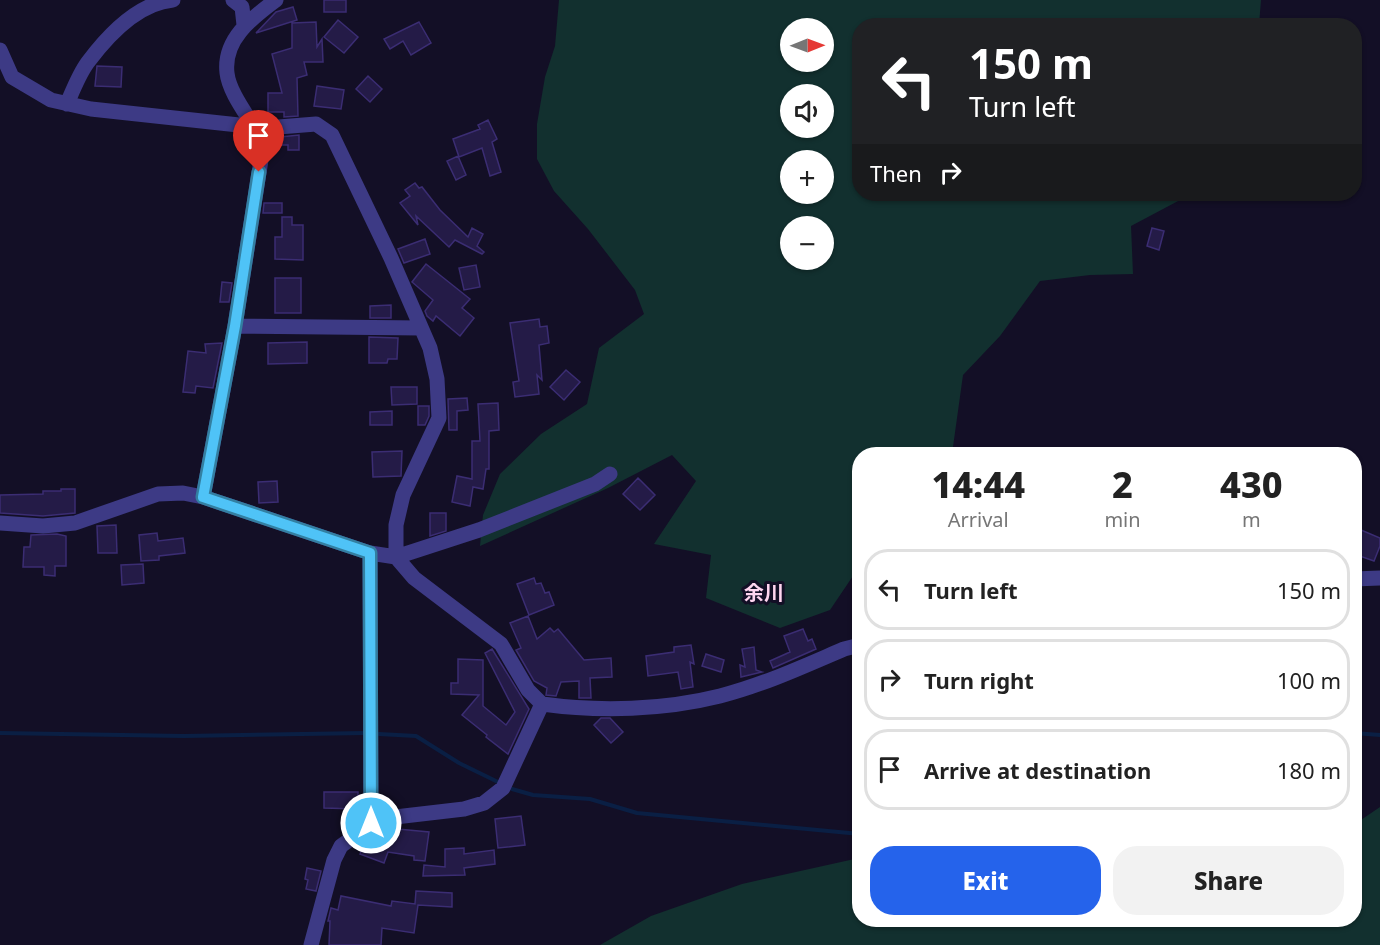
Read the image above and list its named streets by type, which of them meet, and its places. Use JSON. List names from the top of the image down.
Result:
{
  "districts": ["余川"],
  "north": "right",
  "page": {
    "map_buttons": ["+", "−"],
    "turn": ["150 m", "Turn left"],
    "then": "Then",
    "eta": [
      "14:44",
      "Arrival",
      "2",
      "min",
      "430",
      "m"
    ],
    "list": [
      {
        "name": "Turn left",
        "value": "150 m"
      },
      {
        "name": "Turn right",
        "value": "100 m"
      },
      {
        "name": "Arrive at destination",
        "value": "180 m"
      }
    ],
    "buttons": ["Exit", "Share"]
  }
}
